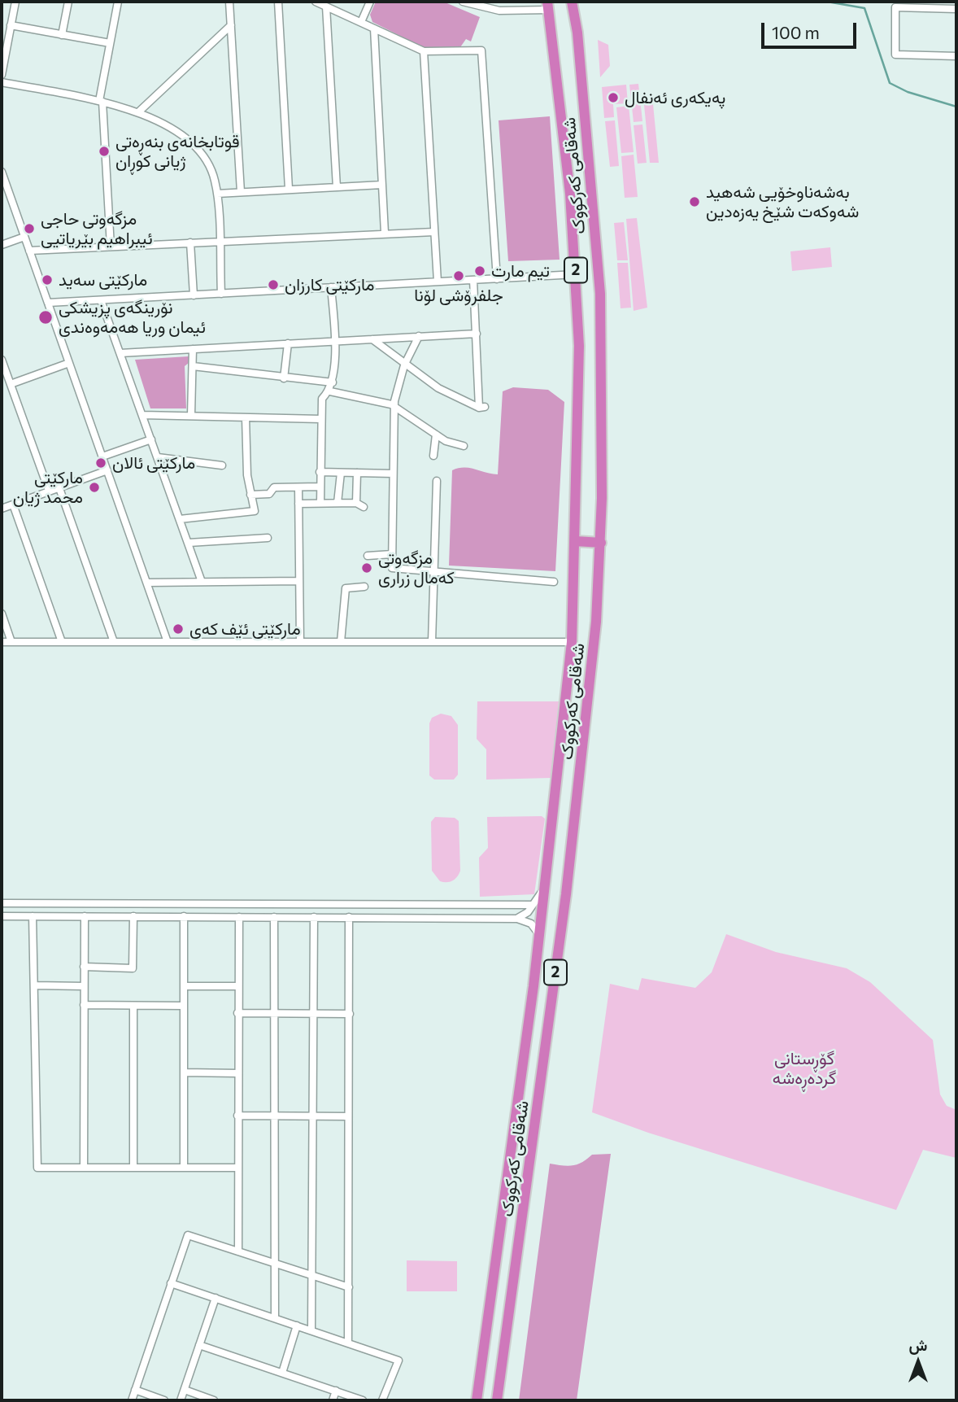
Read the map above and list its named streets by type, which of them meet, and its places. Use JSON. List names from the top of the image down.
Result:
{
  "streets": {
    "highway": ["شەقامی کەرکووک", "2"]
  },
  "parks": ["گۆڕستانی گردەڕەشە"],
  "places": [
    "پەیکەری ئەنفال",
    "قوتابخانەی بنەڕەتی ژیانی کوڕان",
    "بەشەناوخۆیی شەهید شەوکەت شێخ یەزەدین",
    "مزگەوتی حاجی ئیبراهیم بێریاتیی",
    "تیم مارت",
    "جلفرۆشی لۆنا",
    "مارکێتی سەید",
    "مارکێتی کارزان",
    "نۆرینگەی پزیشکی ئیمان وریا هەمەوەندی",
    "مارکێتی ئالان",
    "مارکێتی محمد ژیان",
    "مزگەوتی کەمال زراری",
    "مارکێتی ئێف کەی"
  ],
  "scale_bar": "100 m",
  "north": "top"
}
